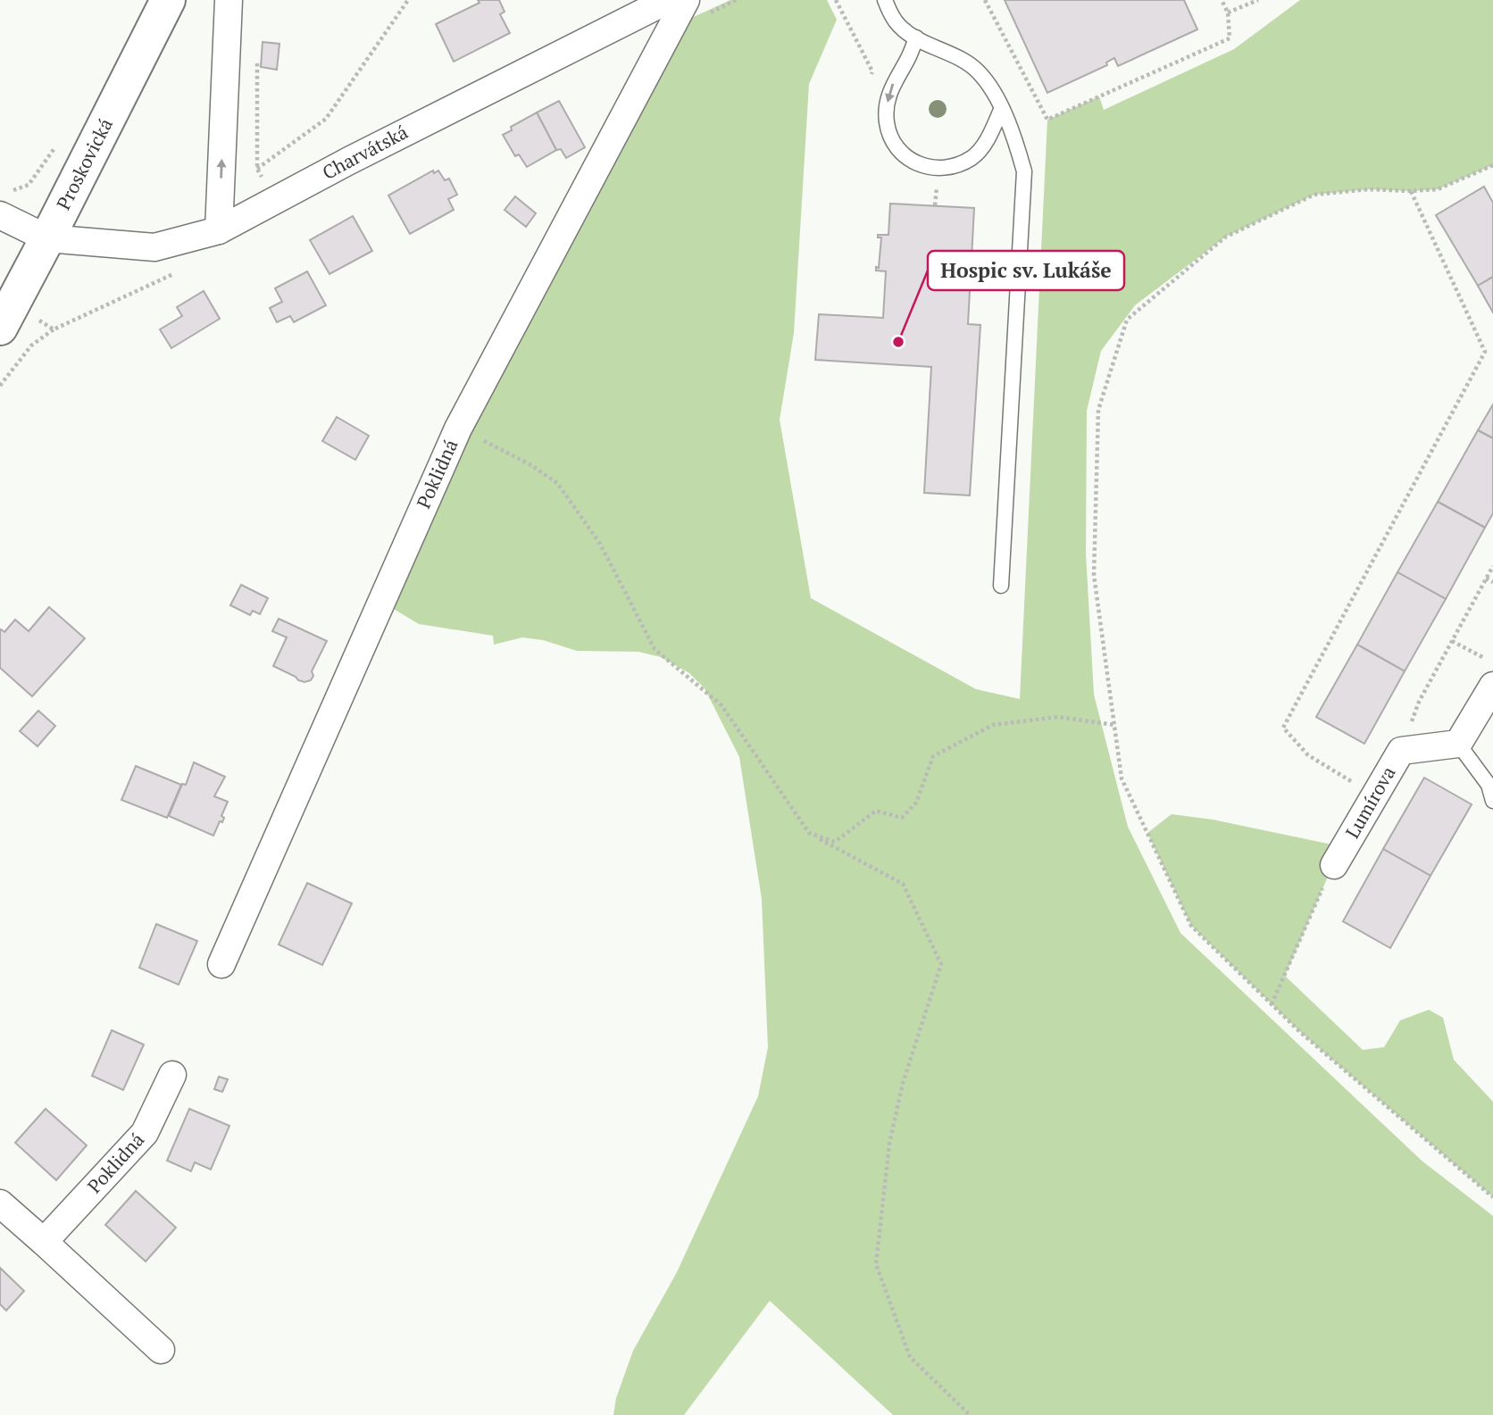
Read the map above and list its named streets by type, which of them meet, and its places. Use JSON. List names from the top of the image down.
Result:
{
  "streets": {
    "street": [
      "Charvátská",
      "Proskovická",
      "Poklidná",
      "Lumírova"
    ]
  },
  "crossings": [
    ["Charvátská", "Proskovická"]
  ],
  "places": ["Hospic sv. Lukáše"]
}
